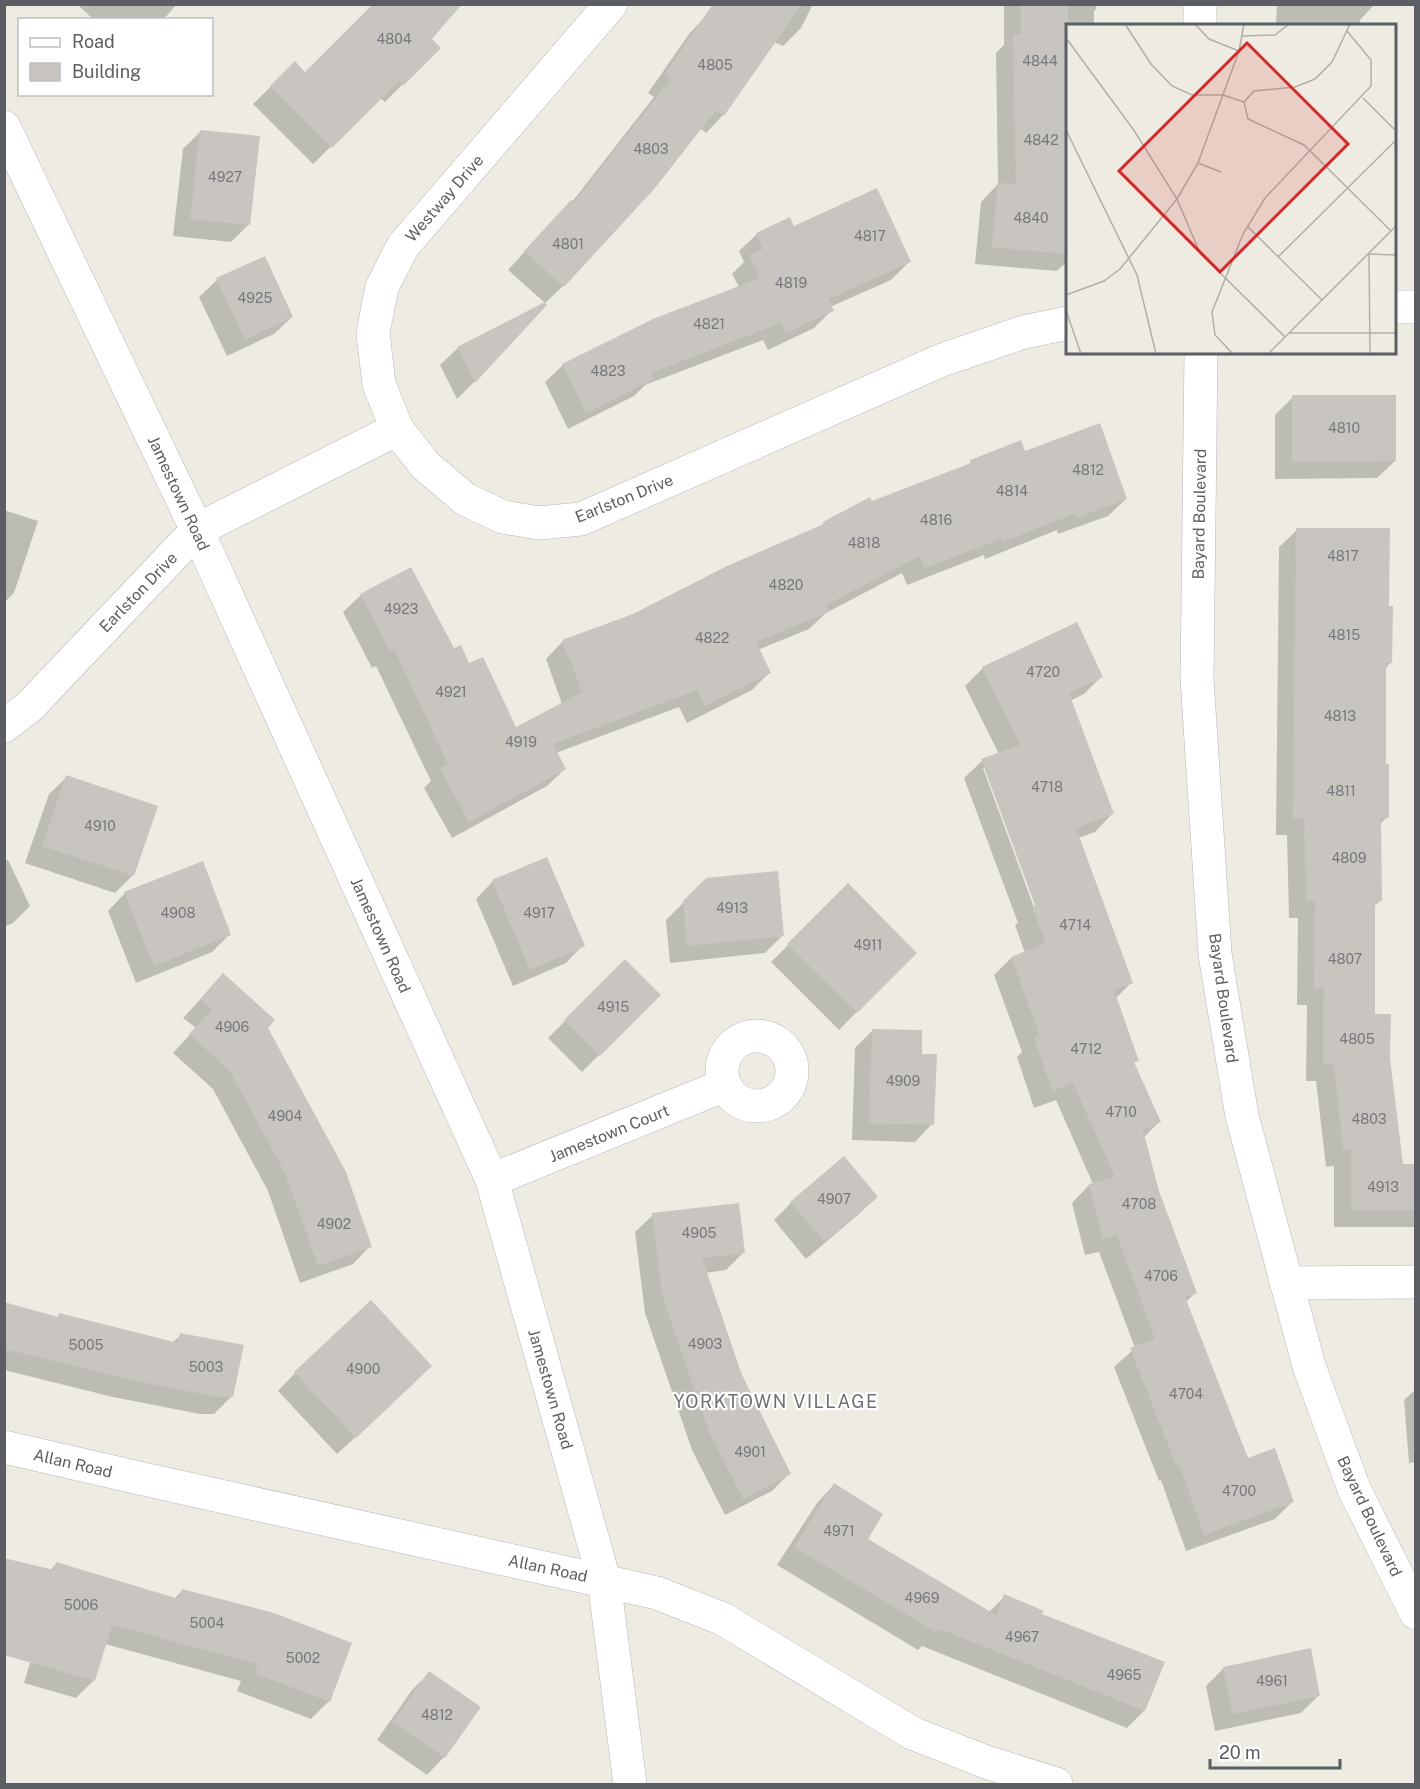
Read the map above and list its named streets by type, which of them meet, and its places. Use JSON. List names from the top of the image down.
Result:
{
  "streets": {
    "street": [
      "Westway Drive",
      "Jamestown Road",
      "Earlston Drive",
      "Bayard Boulevard",
      "Jamestown Court",
      "Allan Road"
    ]
  },
  "crossings": [
    ["Westway Drive", "Earlston Drive"],
    ["Jamestown Road", "Earlston Drive"],
    ["Jamestown Road", "Jamestown Court"],
    ["Jamestown Road", "Allan Road"]
  ],
  "districts": ["YORKTOWN VILLAGE"],
  "house_numbers": [
    "4804",
    "4844",
    "4805",
    "4842",
    "4803",
    "4927",
    "4840",
    "4817",
    "4801",
    "4819",
    "4925",
    "4821",
    "4823",
    "4810",
    "4812",
    "4814",
    "4816",
    "4818",
    "4817",
    "4820",
    "4923",
    "4815",
    "4822",
    "4720",
    "4921",
    "4813",
    "4919",
    "4718",
    "4811",
    "4910",
    "4809",
    "4913",
    "4908",
    "4917",
    "4714",
    "4911",
    "4807",
    "4915",
    "4906",
    "4805",
    "4712",
    "4909",
    "4710",
    "4904",
    "4803",
    "4913",
    "4907",
    "4708",
    "4902",
    "4905",
    "4706",
    "4903",
    "5005",
    "5003",
    "4900",
    "4704",
    "4901",
    "4700",
    "4971",
    "4969",
    "5006",
    "5004",
    "4967",
    "5002",
    "4965",
    "4961",
    "4812"
  ],
  "legend": ["Road", "Building"],
  "scale_bar": "20 m"
}
